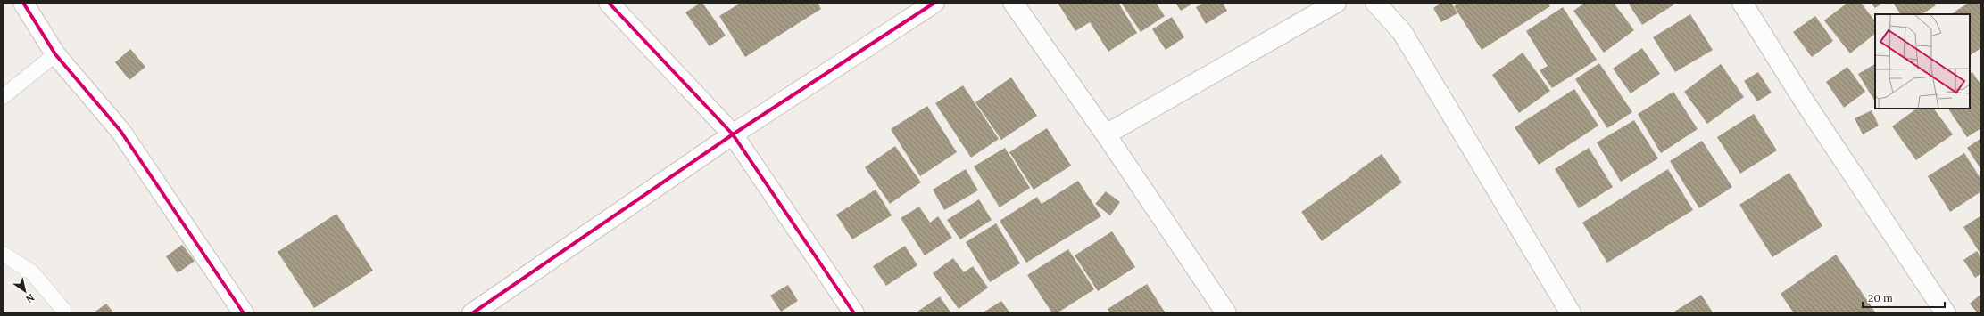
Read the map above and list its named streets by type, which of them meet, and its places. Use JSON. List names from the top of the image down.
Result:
{
  "scale_bar": "20 m",
  "north": "bottom right"
}
